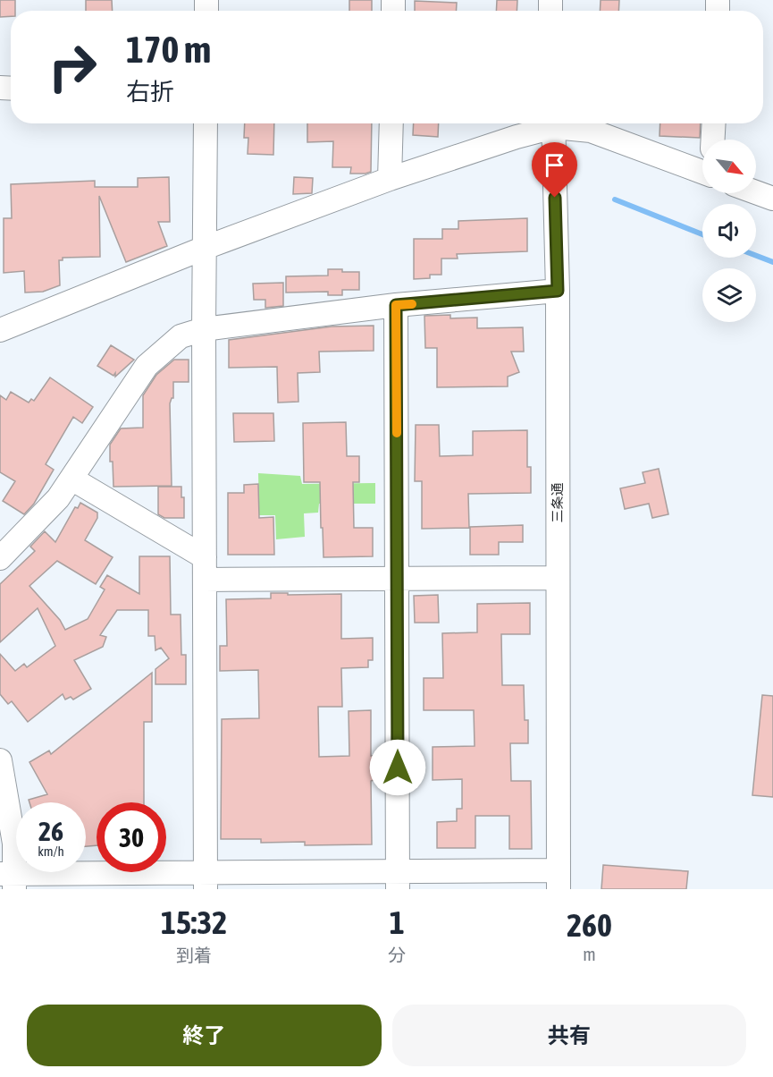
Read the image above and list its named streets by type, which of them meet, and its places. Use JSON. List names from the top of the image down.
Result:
{
  "streets": {
    "street": ["三条通"]
  },
  "north": "bottom right",
  "page": {
    "turn": ["170 m", "右折"],
    "speed": "26 km/h",
    "limit": "30",
    "eta": [
      "15:32",
      "到着",
      "1",
      "分",
      "260",
      "m"
    ],
    "buttons": ["終了", "共有"]
  }
}
